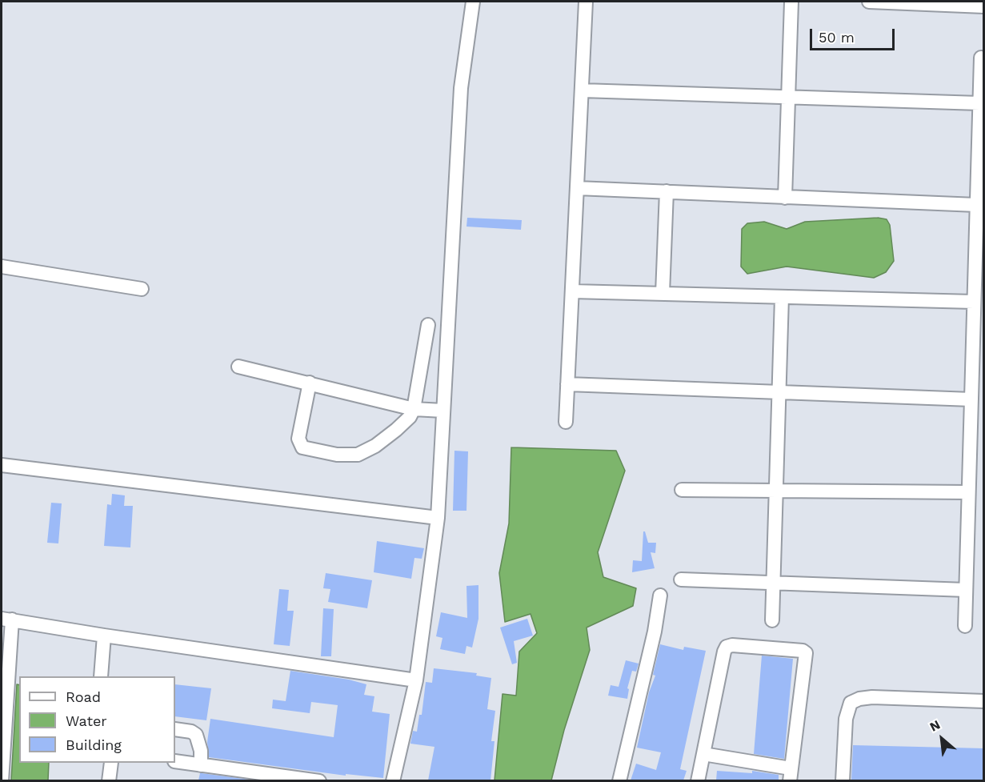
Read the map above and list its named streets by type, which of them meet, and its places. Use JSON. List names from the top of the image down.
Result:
{
  "legend": ["Road", "Water", "Building"],
  "scale_bar": "50 m",
  "north": "top left"
}
